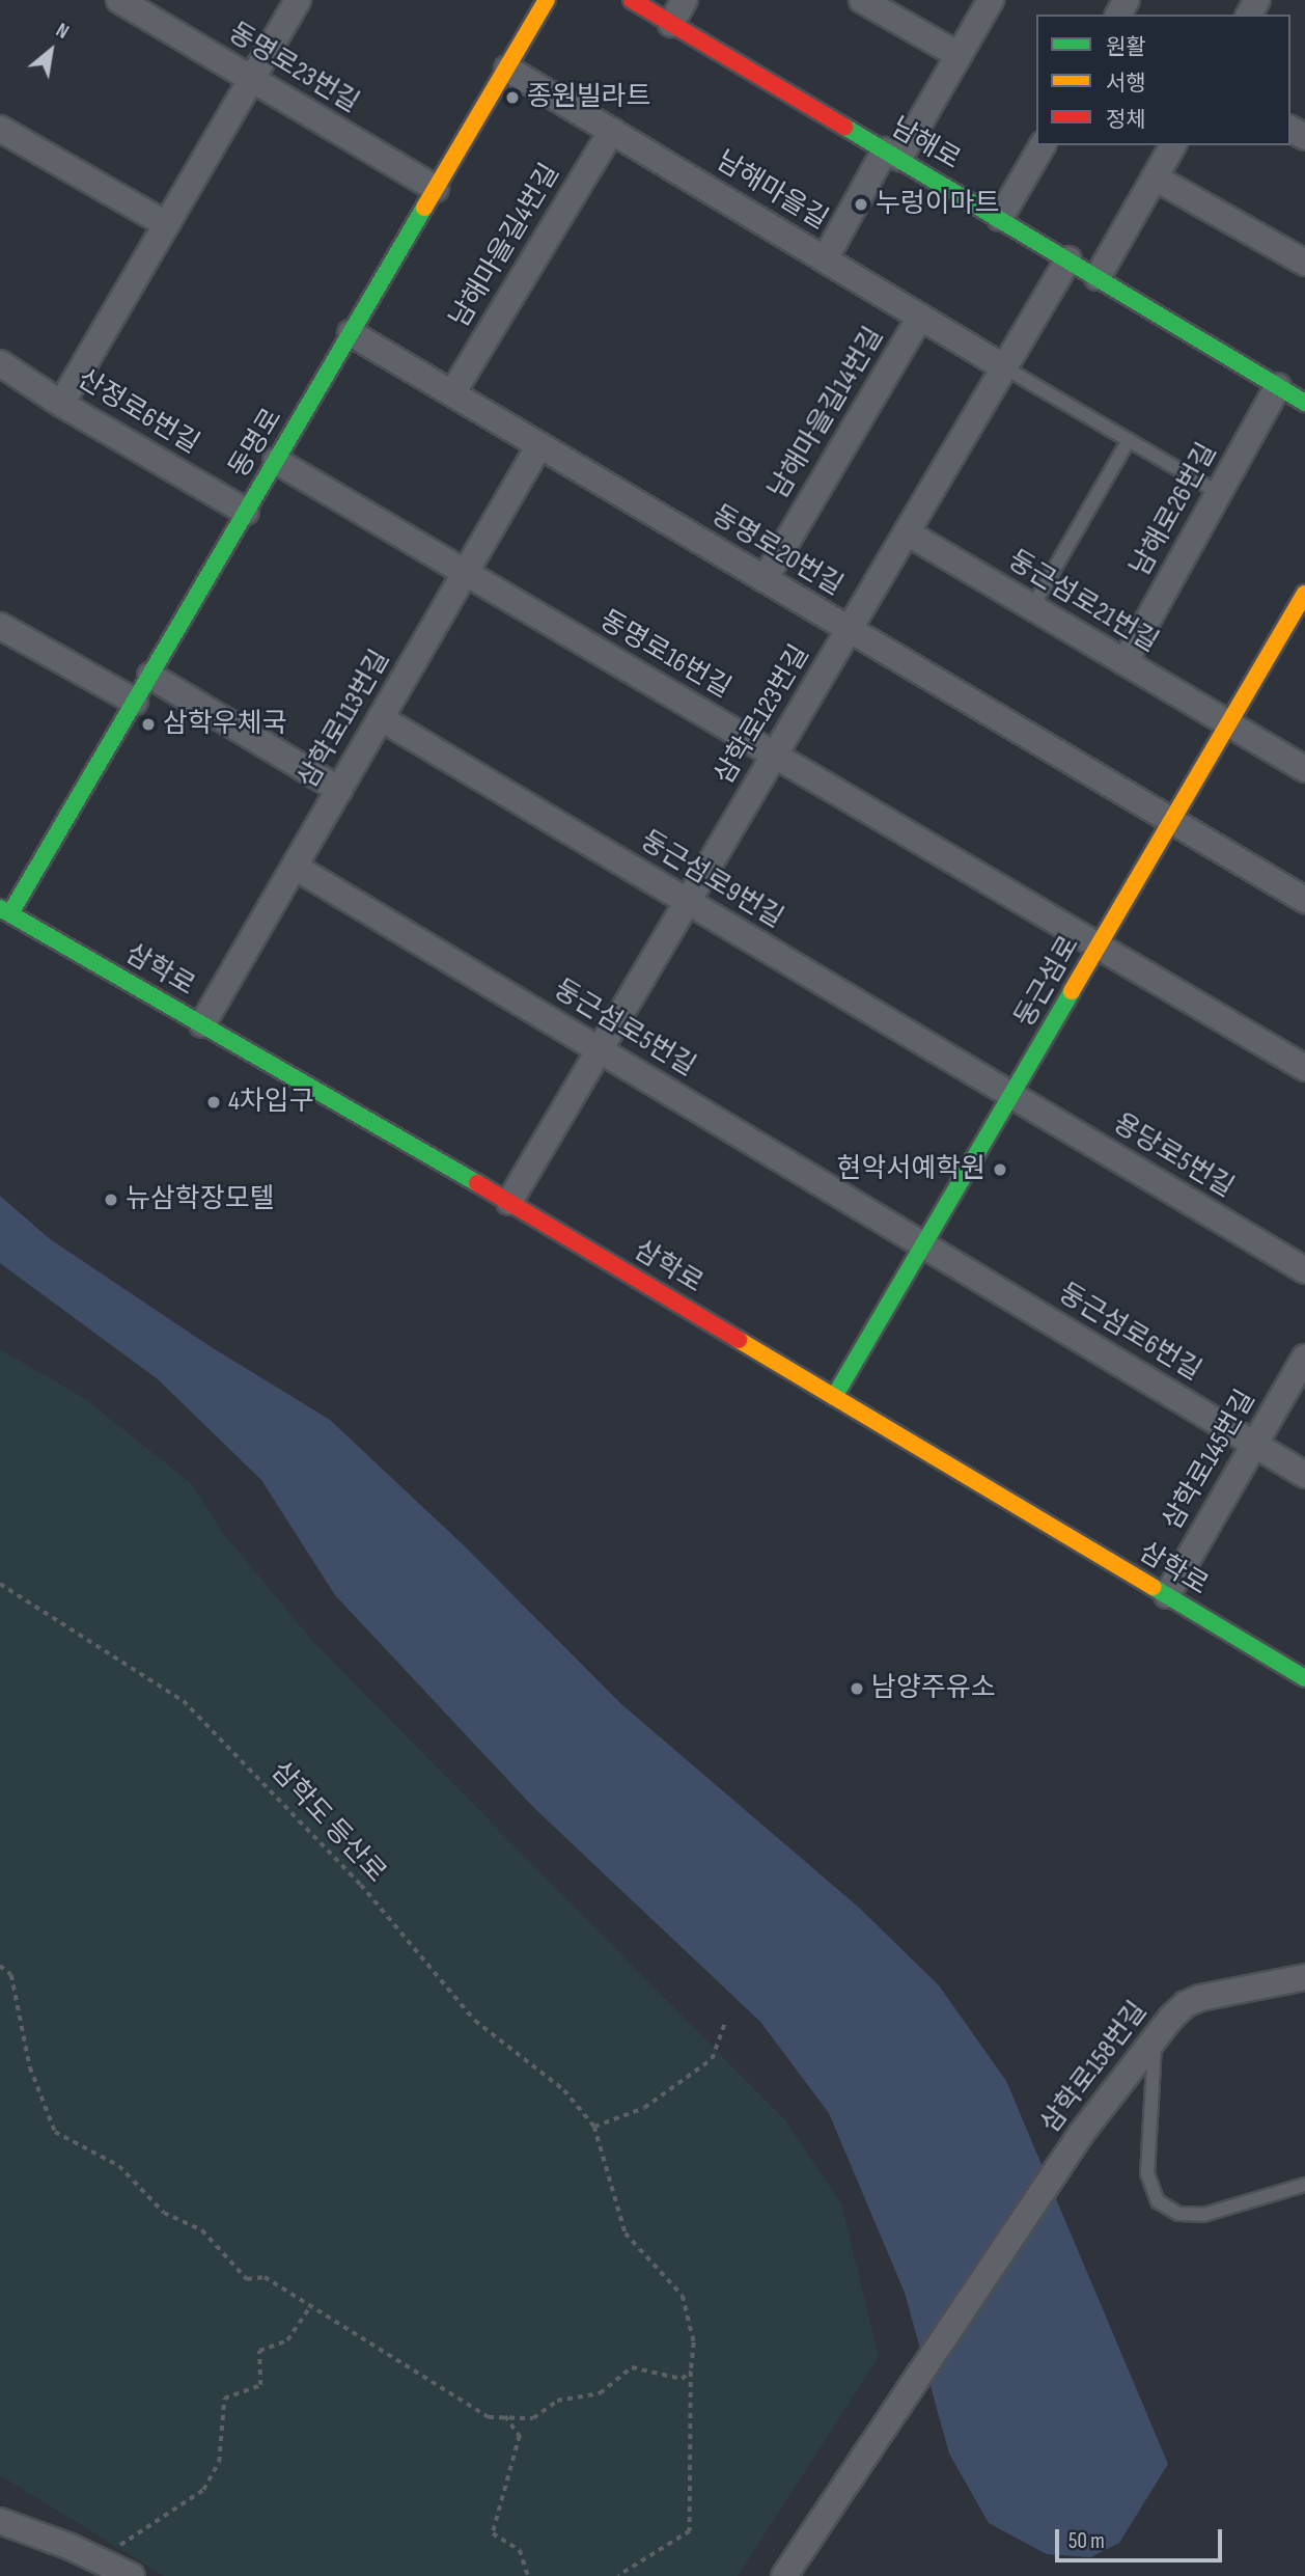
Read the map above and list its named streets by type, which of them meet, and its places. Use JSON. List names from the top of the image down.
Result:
{
  "streets": {
    "street": [
      "동명로23번길",
      "남해로",
      "남해마을길",
      "남해마을길4번길",
      "산정로6번길",
      "남해마을길14번길",
      "동명로",
      "남해로26번길",
      "동명로20번길",
      "둥근섬로21번길",
      "동명로16번길",
      "삼학로123번길",
      "삼학로113번길",
      "둥근섬로9번길",
      "삼학로",
      "둥근섬로",
      "둥근섬로5번길",
      "용당로5번길",
      "둥근섬로6번길",
      "삼학로145번길",
      "삼학로158번길"
    ],
    "path": ["삼학도 등산로"]
  },
  "crossings": [
    ["동명로23번길", "동명로"],
    ["남해로", "남해로26번길"],
    ["남해로", "삼학로123번길"],
    ["남해마을길", "남해마을길4번길"],
    ["남해마을길", "남해마을길14번길"],
    ["남해마을길", "동명로"],
    ["남해마을길", "삼학로123번길"],
    ["남해마을길4번길", "동명로20번길"],
    ["산정로6번길", "동명로"],
    ["남해마을길14번길", "동명로20번길"],
    ["동명로", "동명로20번길"],
    ["동명로", "동명로16번길"],
    ["동명로", "삼학로"],
    ["남해로26번길", "둥근섬로21번길"],
    ["동명로20번길", "삼학로123번길"],
    ["동명로20번길", "삼학로113번길"],
    ["동명로20번길", "둥근섬로"],
    ["둥근섬로21번길", "삼학로123번길"],
    ["둥근섬로21번길", "둥근섬로"],
    ["동명로16번길", "삼학로123번길"],
    ["동명로16번길", "삼학로113번길"],
    ["동명로16번길", "둥근섬로"],
    ["삼학로123번길", "둥근섬로9번길"],
    ["삼학로123번길", "삼학로"],
    ["삼학로123번길", "둥근섬로5번길"],
    ["삼학로113번길", "둥근섬로9번길"],
    ["삼학로113번길", "삼학로"],
    ["삼학로113번길", "둥근섬로5번길"],
    ["둥근섬로9번길", "둥근섬로"],
    ["둥근섬로9번길", "용당로5번길"],
    ["삼학로", "둥근섬로"],
    ["삼학로", "삼학로145번길"],
    ["둥근섬로", "둥근섬로5번길"],
    ["둥근섬로", "용당로5번길"],
    ["둥근섬로", "둥근섬로6번길"],
    ["둥근섬로5번길", "둥근섬로6번길"],
    ["둥근섬로6번길", "삼학로145번길"]
  ],
  "places": [
    "종원빌라트",
    "누렁이마트",
    "삼학우체국",
    "4차입구",
    "현악서예학원",
    "뉴삼학장모텔",
    "남양주유소"
  ],
  "legend": ["원활", "서행", "정체"],
  "scale_bar": "50 m",
  "north": "top right"
}
